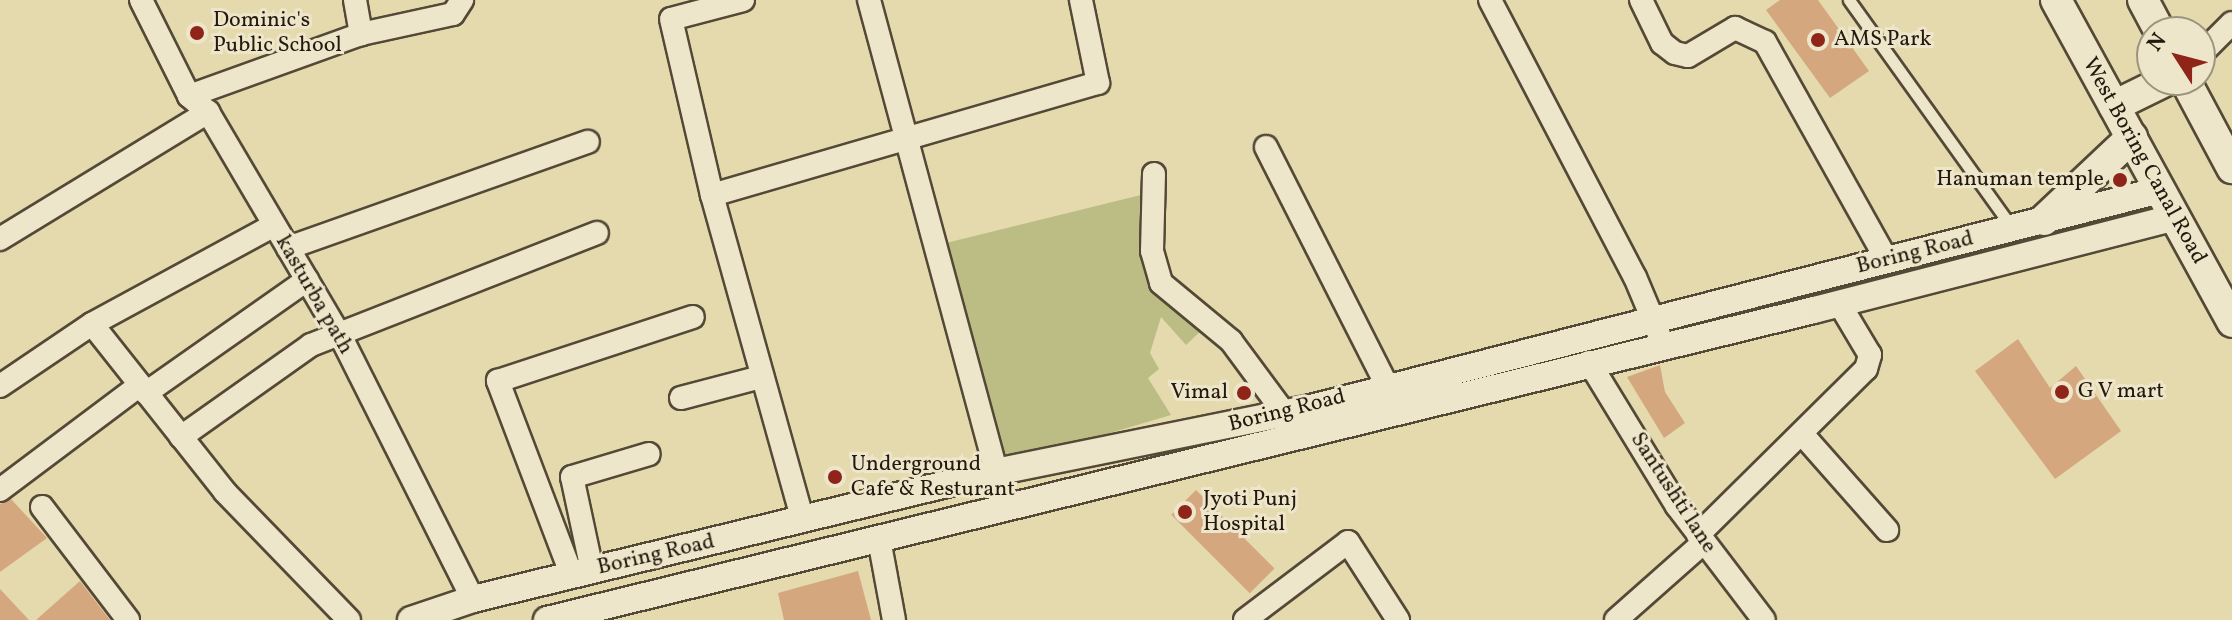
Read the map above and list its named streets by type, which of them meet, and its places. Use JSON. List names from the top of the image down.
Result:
{
  "streets": {
    "main road": ["West Boring Canal Road"],
    "street": ["Boring Road", "kasturba path", "Santushti lane"]
  },
  "crossings": [
    ["West Boring Canal Road", "Boring Road"],
    ["Boring Road", "kasturba path"]
  ],
  "places": [
    "Dominic's Public School",
    "AMS Park",
    "Hanuman temple",
    "G V mart",
    "Vimal",
    "Underground Cafe & Resturant",
    "Jyoti Punj Hospital"
  ],
  "north": "top left"
}
